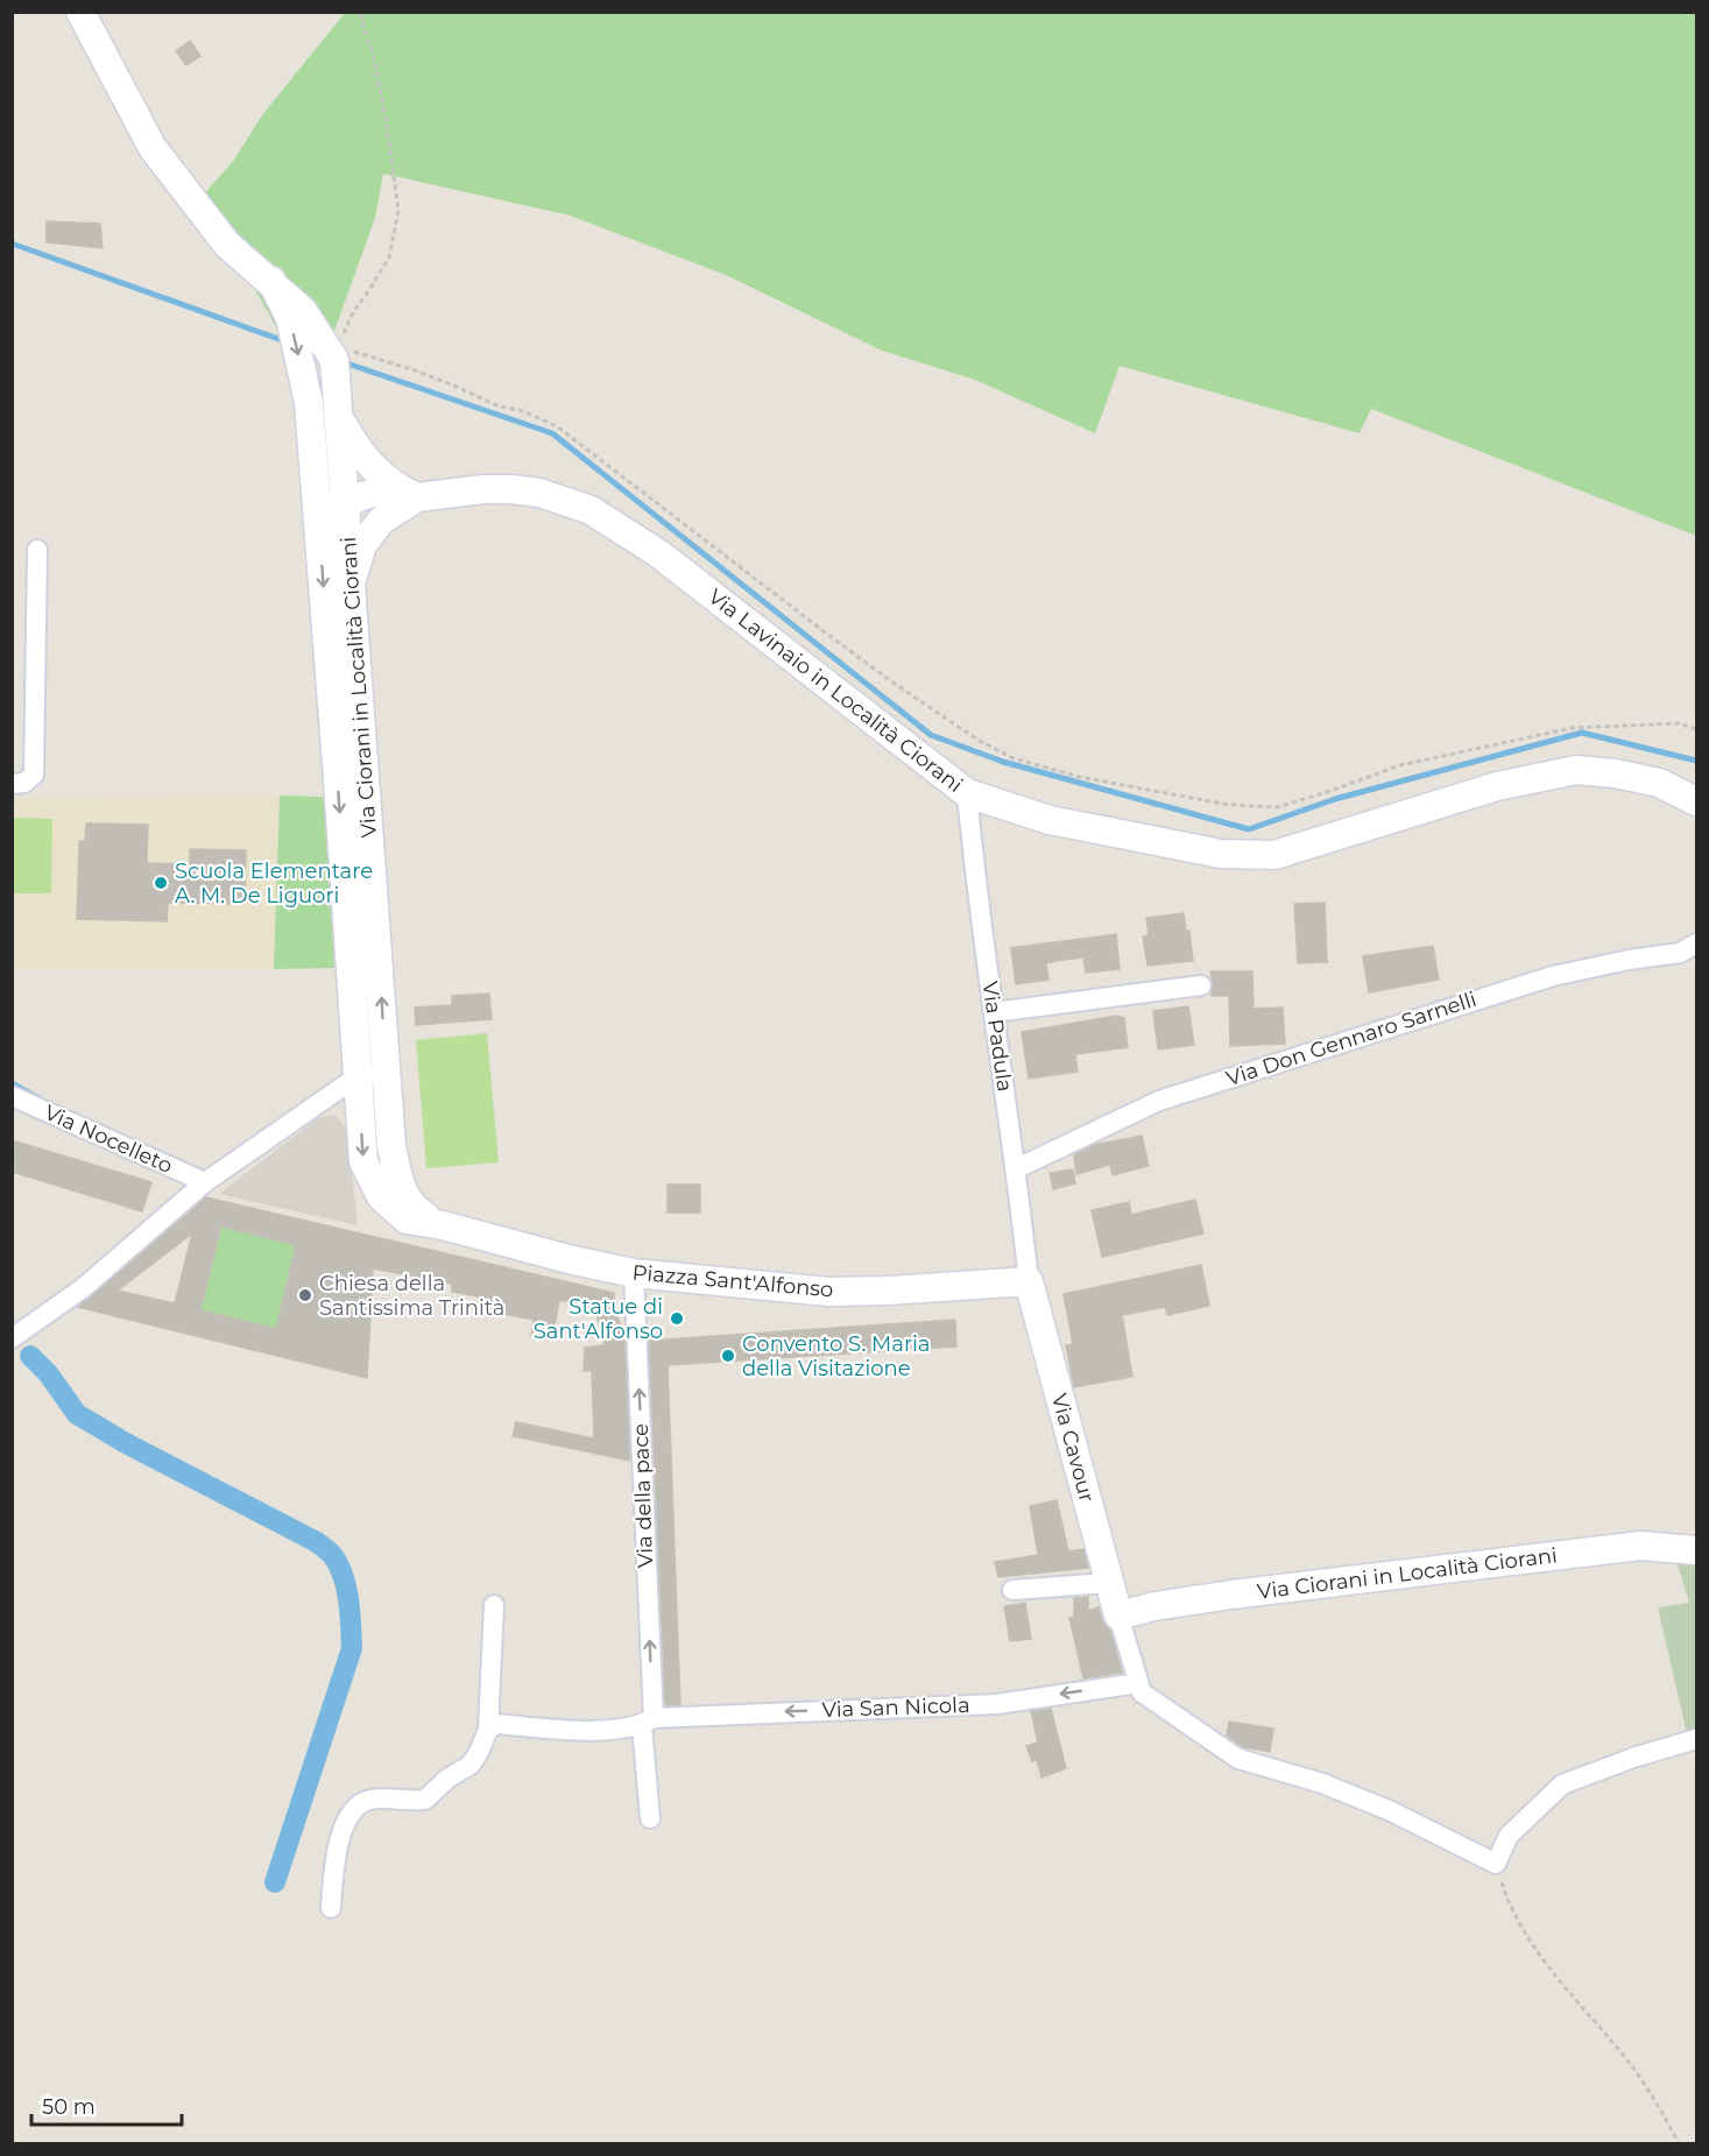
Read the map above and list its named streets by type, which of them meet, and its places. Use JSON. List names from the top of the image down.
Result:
{
  "streets": {
    "street": [
      "Via Ciorani in Località Ciorani",
      "Via Lavinaio in Località Ciorani",
      "Via Padula",
      "Via Don Gennaro Sarnelli",
      "Via Nocelleto",
      "Piazza Sant'Alfonso",
      "Via Cavour",
      "Via della pace",
      "Via San Nicola"
    ]
  },
  "crossings": [
    ["Via Ciorani in Località Ciorani", "Via Lavinaio in Località Ciorani"],
    ["Via Ciorani in Località Ciorani", "Piazza Sant'Alfonso"],
    ["Via Ciorani in Località Ciorani", "Via Cavour"],
    ["Via Lavinaio in Località Ciorani", "Via Padula"],
    ["Via Padula", "Via Don Gennaro Sarnelli"],
    ["Via Padula", "Piazza Sant'Alfonso"],
    ["Via Padula", "Via Cavour"],
    ["Piazza Sant'Alfonso", "Via Cavour"],
    ["Piazza Sant'Alfonso", "Via della pace"],
    ["Via della pace", "Via San Nicola"]
  ],
  "one_way": ["Via della pace", "Via San Nicola"],
  "places": [
    "Scuola Elementare A. M. De Liguori",
    "Chiesa della Santissima Trinità",
    "Statue di Sant'Alfonso",
    "Convento S. Maria della Visitazione"
  ],
  "scale_bar": "50 m"
}
